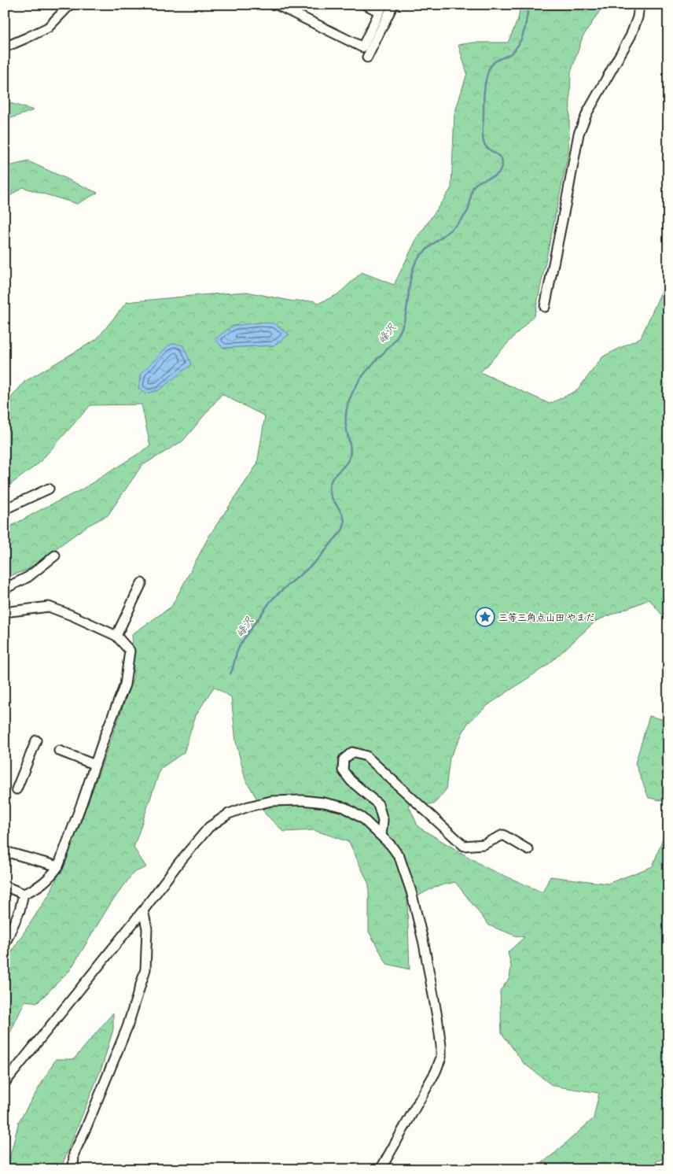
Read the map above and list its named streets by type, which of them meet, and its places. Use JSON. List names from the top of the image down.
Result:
{
  "water": ["峰沢"],
  "places": {
    "place": ["三等三角点山田 やまだ"]
  }
}
